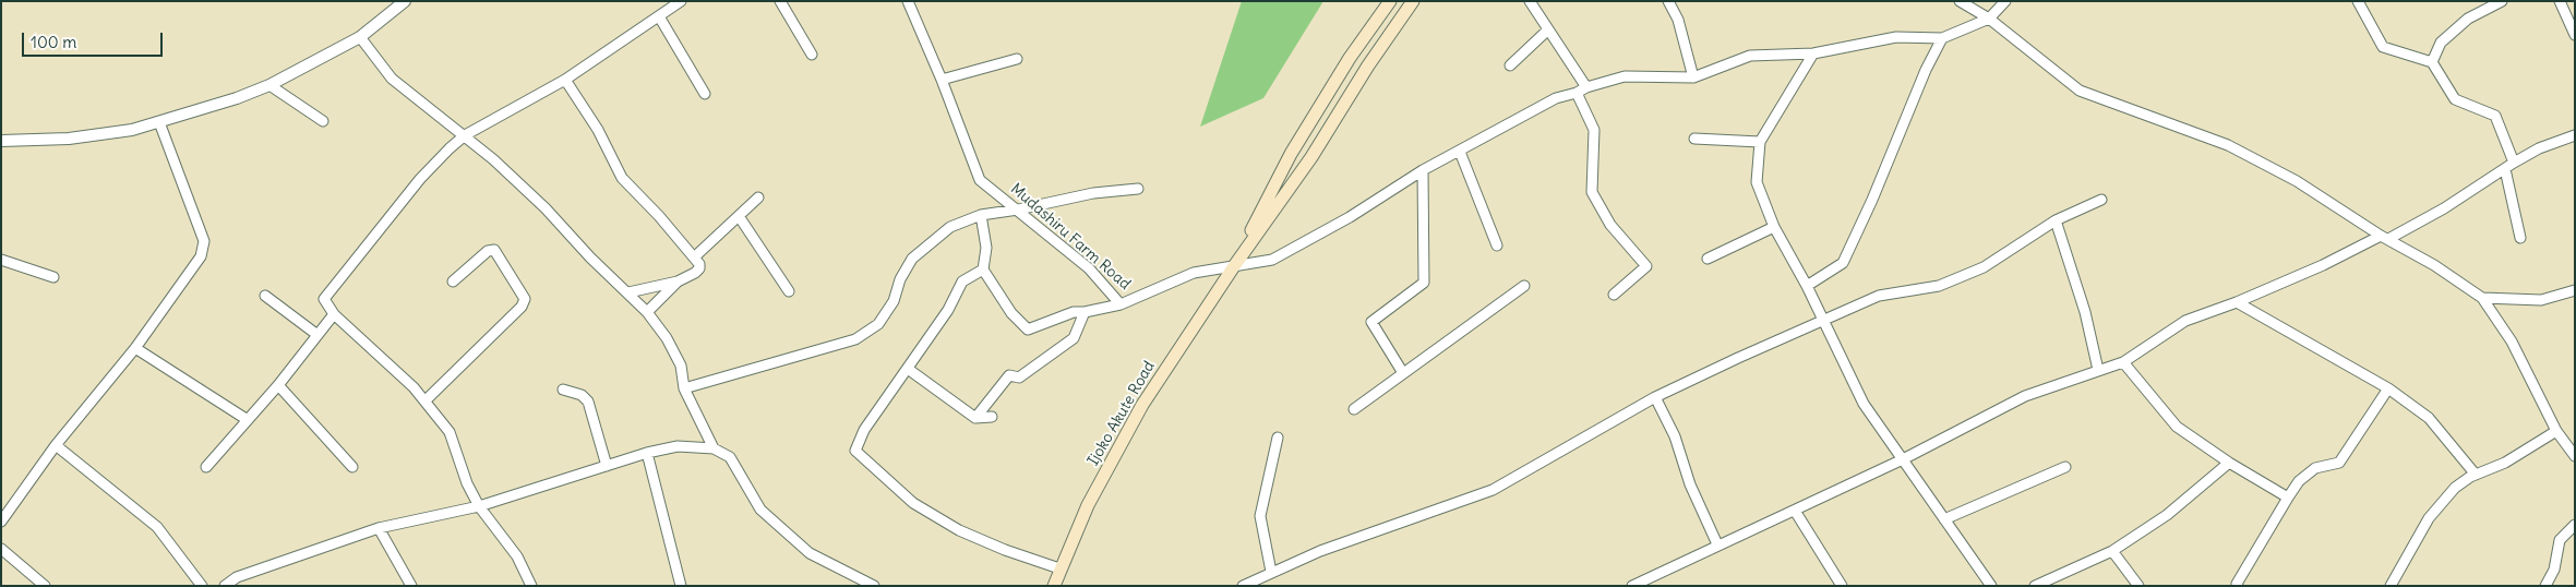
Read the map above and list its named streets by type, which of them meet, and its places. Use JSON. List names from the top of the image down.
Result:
{
  "streets": {
    "main road": ["Ijoko Akute Road"],
    "street": ["Mudashiru Farm Road"]
  },
  "crossings": [
    ["Mudashiru Farm Road", "Ijoko Akute Road"]
  ],
  "scale_bar": "100 m"
}
